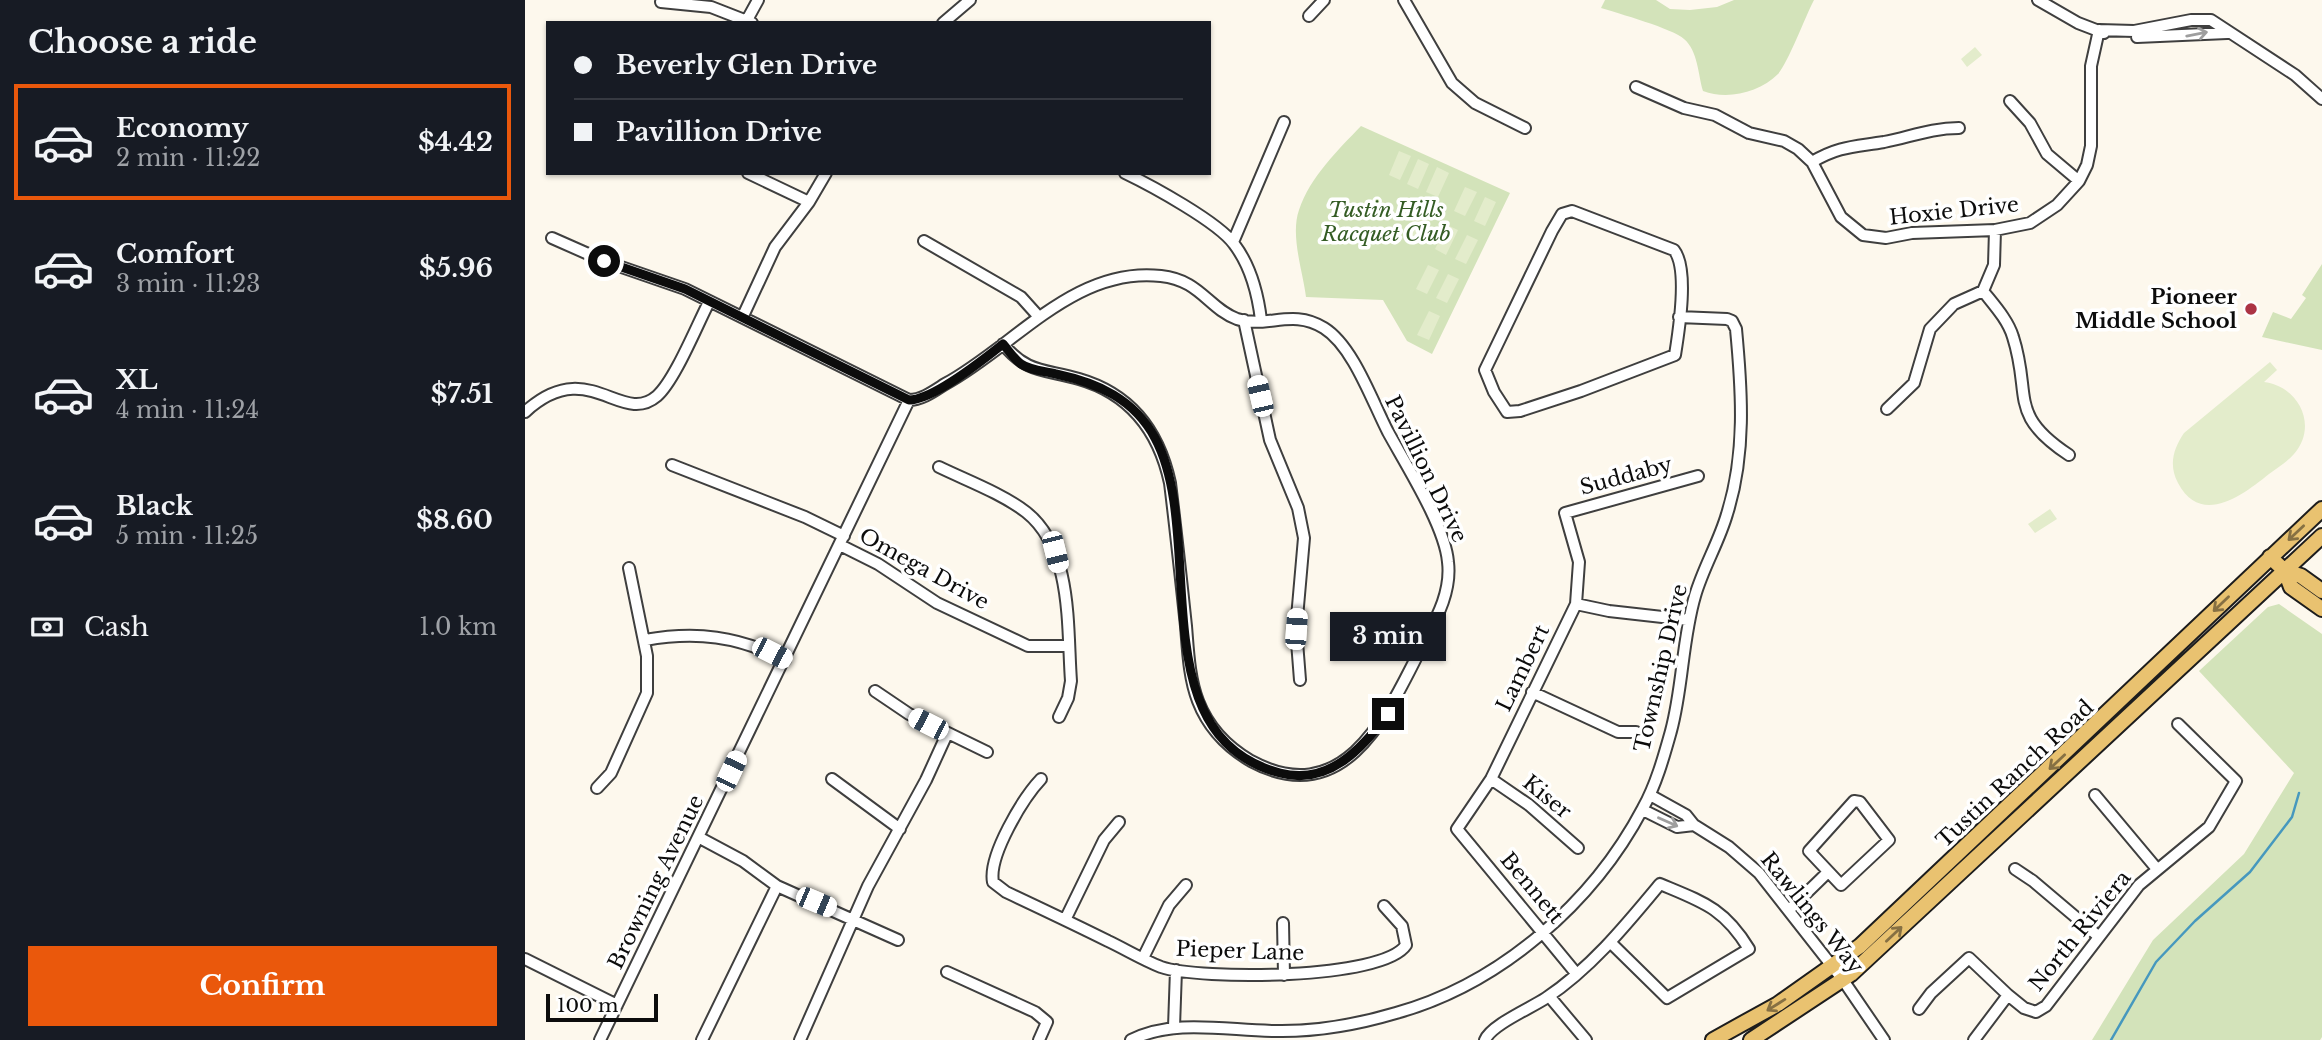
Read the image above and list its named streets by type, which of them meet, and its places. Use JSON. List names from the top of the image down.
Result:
{
  "streets": {
    "main road": ["Tustin Ranch Road"],
    "street": [
      "Hoxie Drive",
      "Pavillion Drive",
      "Suddaby",
      "Omega Drive",
      "Lambert",
      "Township Drive",
      "Kiser",
      "Browning Avenue",
      "Bennett",
      "Rawlings Way",
      "North Riviera",
      "Pieper Lane"
    ]
  },
  "crossings": [
    ["Suddaby", "Lambert"],
    ["Omega Drive", "Browning Avenue"],
    ["Lambert", "Kiser"],
    ["Lambert", "Bennett"],
    ["Township Drive", "Bennett"],
    ["Township Drive", "Rawlings Way"],
    ["Tustin Ranch Road", "Rawlings Way"]
  ],
  "parks": ["Tustin Hills Racquet Club"],
  "places": ["Pioneer Middle School"],
  "scale_bar": "100 m",
  "page": {
    "heading": "Choose a ride",
    "banner": ["Beverly Glen Drive", "Pavillion Drive"],
    "list": [
      {
        "name": "Economy",
        "note": "2 min · 11:22",
        "value": "$4.42"
      },
      {
        "name": "Comfort",
        "note": "3 min · 11:23",
        "value": "$5.96"
      },
      {
        "name": "XL",
        "note": "4 min · 11:24",
        "value": "$7.51"
      },
      {
        "name": "Black",
        "note": "5 min · 11:25",
        "value": "$8.60"
      }
    ],
    "pay": ["Cash", "1.0 km"],
    "bubble": "3 min",
    "buttons": "Confirm",
    "scale": "100 m"
  }
}
